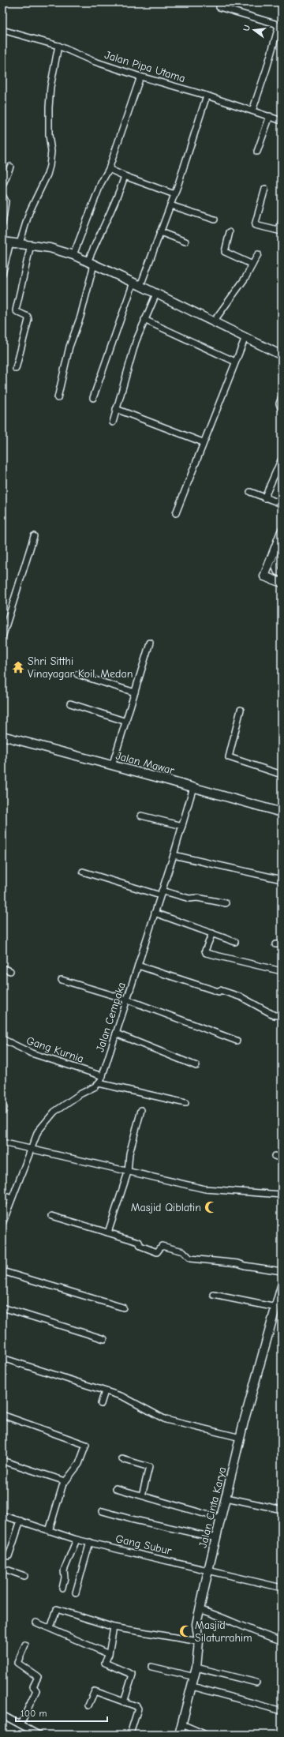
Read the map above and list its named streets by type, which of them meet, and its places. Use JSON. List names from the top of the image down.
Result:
{
  "streets": {
    "street": [
      "Jalan Pipa Utama",
      "Jalan Mawar",
      "Jalan Cempaka",
      "Gang Kurnia",
      "Jalan Cinta Karya",
      "Gang Subur"
    ]
  },
  "crossings": [
    ["Jalan Mawar", "Jalan Cempaka"],
    ["Jalan Cempaka", "Gang Kurnia"],
    ["Jalan Cinta Karya", "Gang Subur"]
  ],
  "places": {
    "temple": ["Shri Sitthi Vinayagar Koil, Medan"],
    "mosque": ["Masjid Qiblatin", "Masjid Silaturrahim"]
  },
  "scale_bar": "100 m",
  "north": "left"
}
